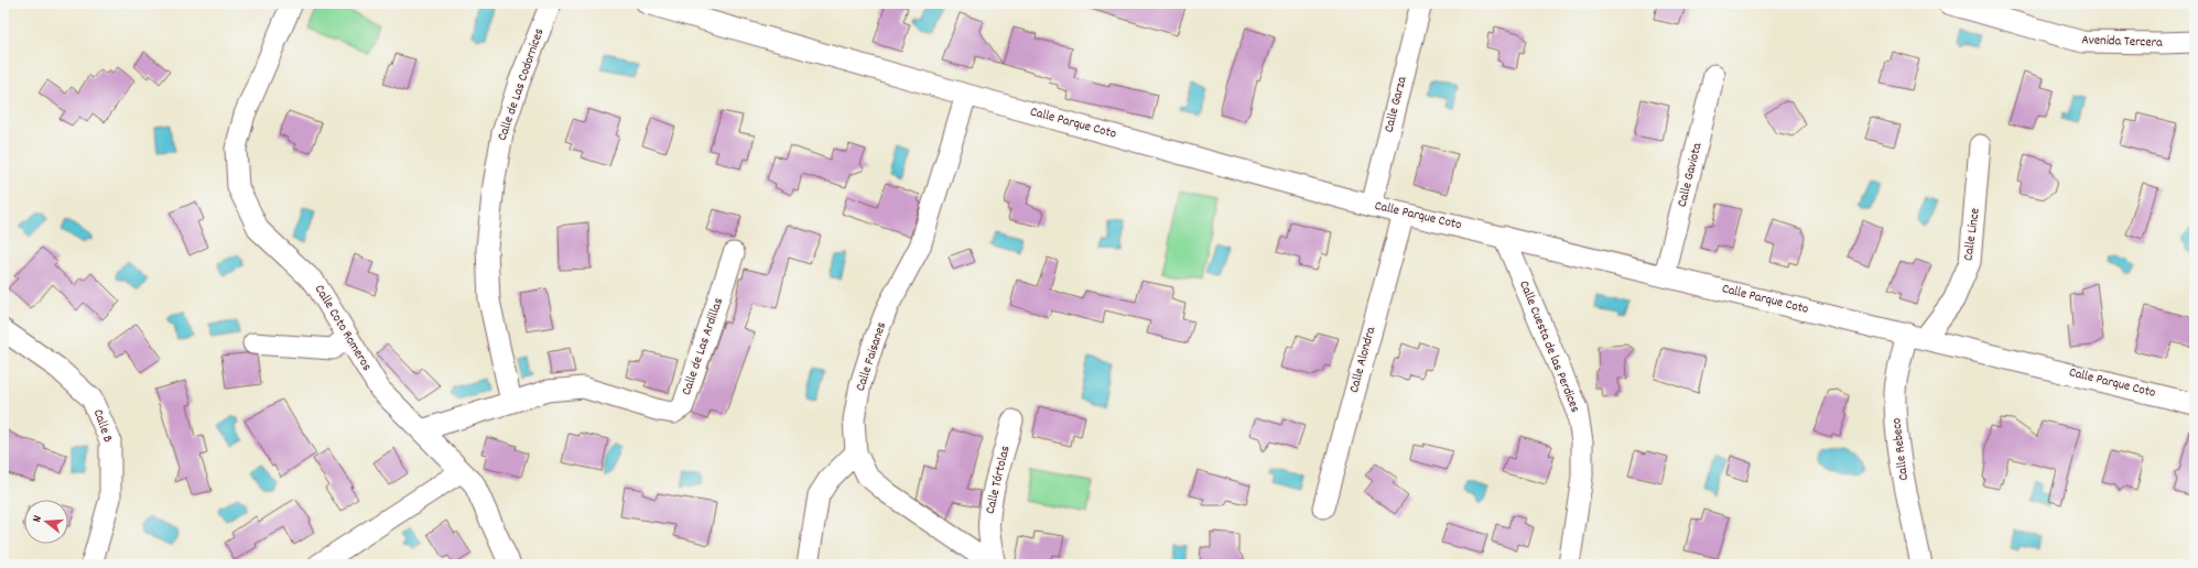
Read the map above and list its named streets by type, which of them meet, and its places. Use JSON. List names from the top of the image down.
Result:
{
  "streets": {
    "street": [
      "Avenida Tercera",
      "Calle de Las Codornices",
      "Calle Garza",
      "Calle Parque Coto",
      "Calle Gaviota",
      "Calle Lince",
      "Calle Coto Romeros",
      "Calle de Las Ardillas",
      "Calle Cuesta de las Perdices",
      "Calle Faisanes",
      "Calle Alondra",
      "Calle B",
      "Calle Rebeco",
      "Calle Tórtolas"
    ]
  },
  "crossings": [
    ["Calle de Las Codornices", "Calle de Las Ardillas"],
    ["Calle Garza", "Calle Parque Coto"],
    ["Calle Parque Coto", "Calle Gaviota"],
    ["Calle Parque Coto", "Calle Lince"],
    ["Calle Parque Coto", "Calle Cuesta de las Perdices"],
    ["Calle Parque Coto", "Calle Faisanes"],
    ["Calle Parque Coto", "Calle Alondra"],
    ["Calle Parque Coto", "Calle Rebeco"],
    ["Calle Lince", "Calle Rebeco"],
    ["Calle Coto Romeros", "Calle de Las Ardillas"],
    ["Calle Faisanes", "Calle Tórtolas"]
  ],
  "north": "left"
}
